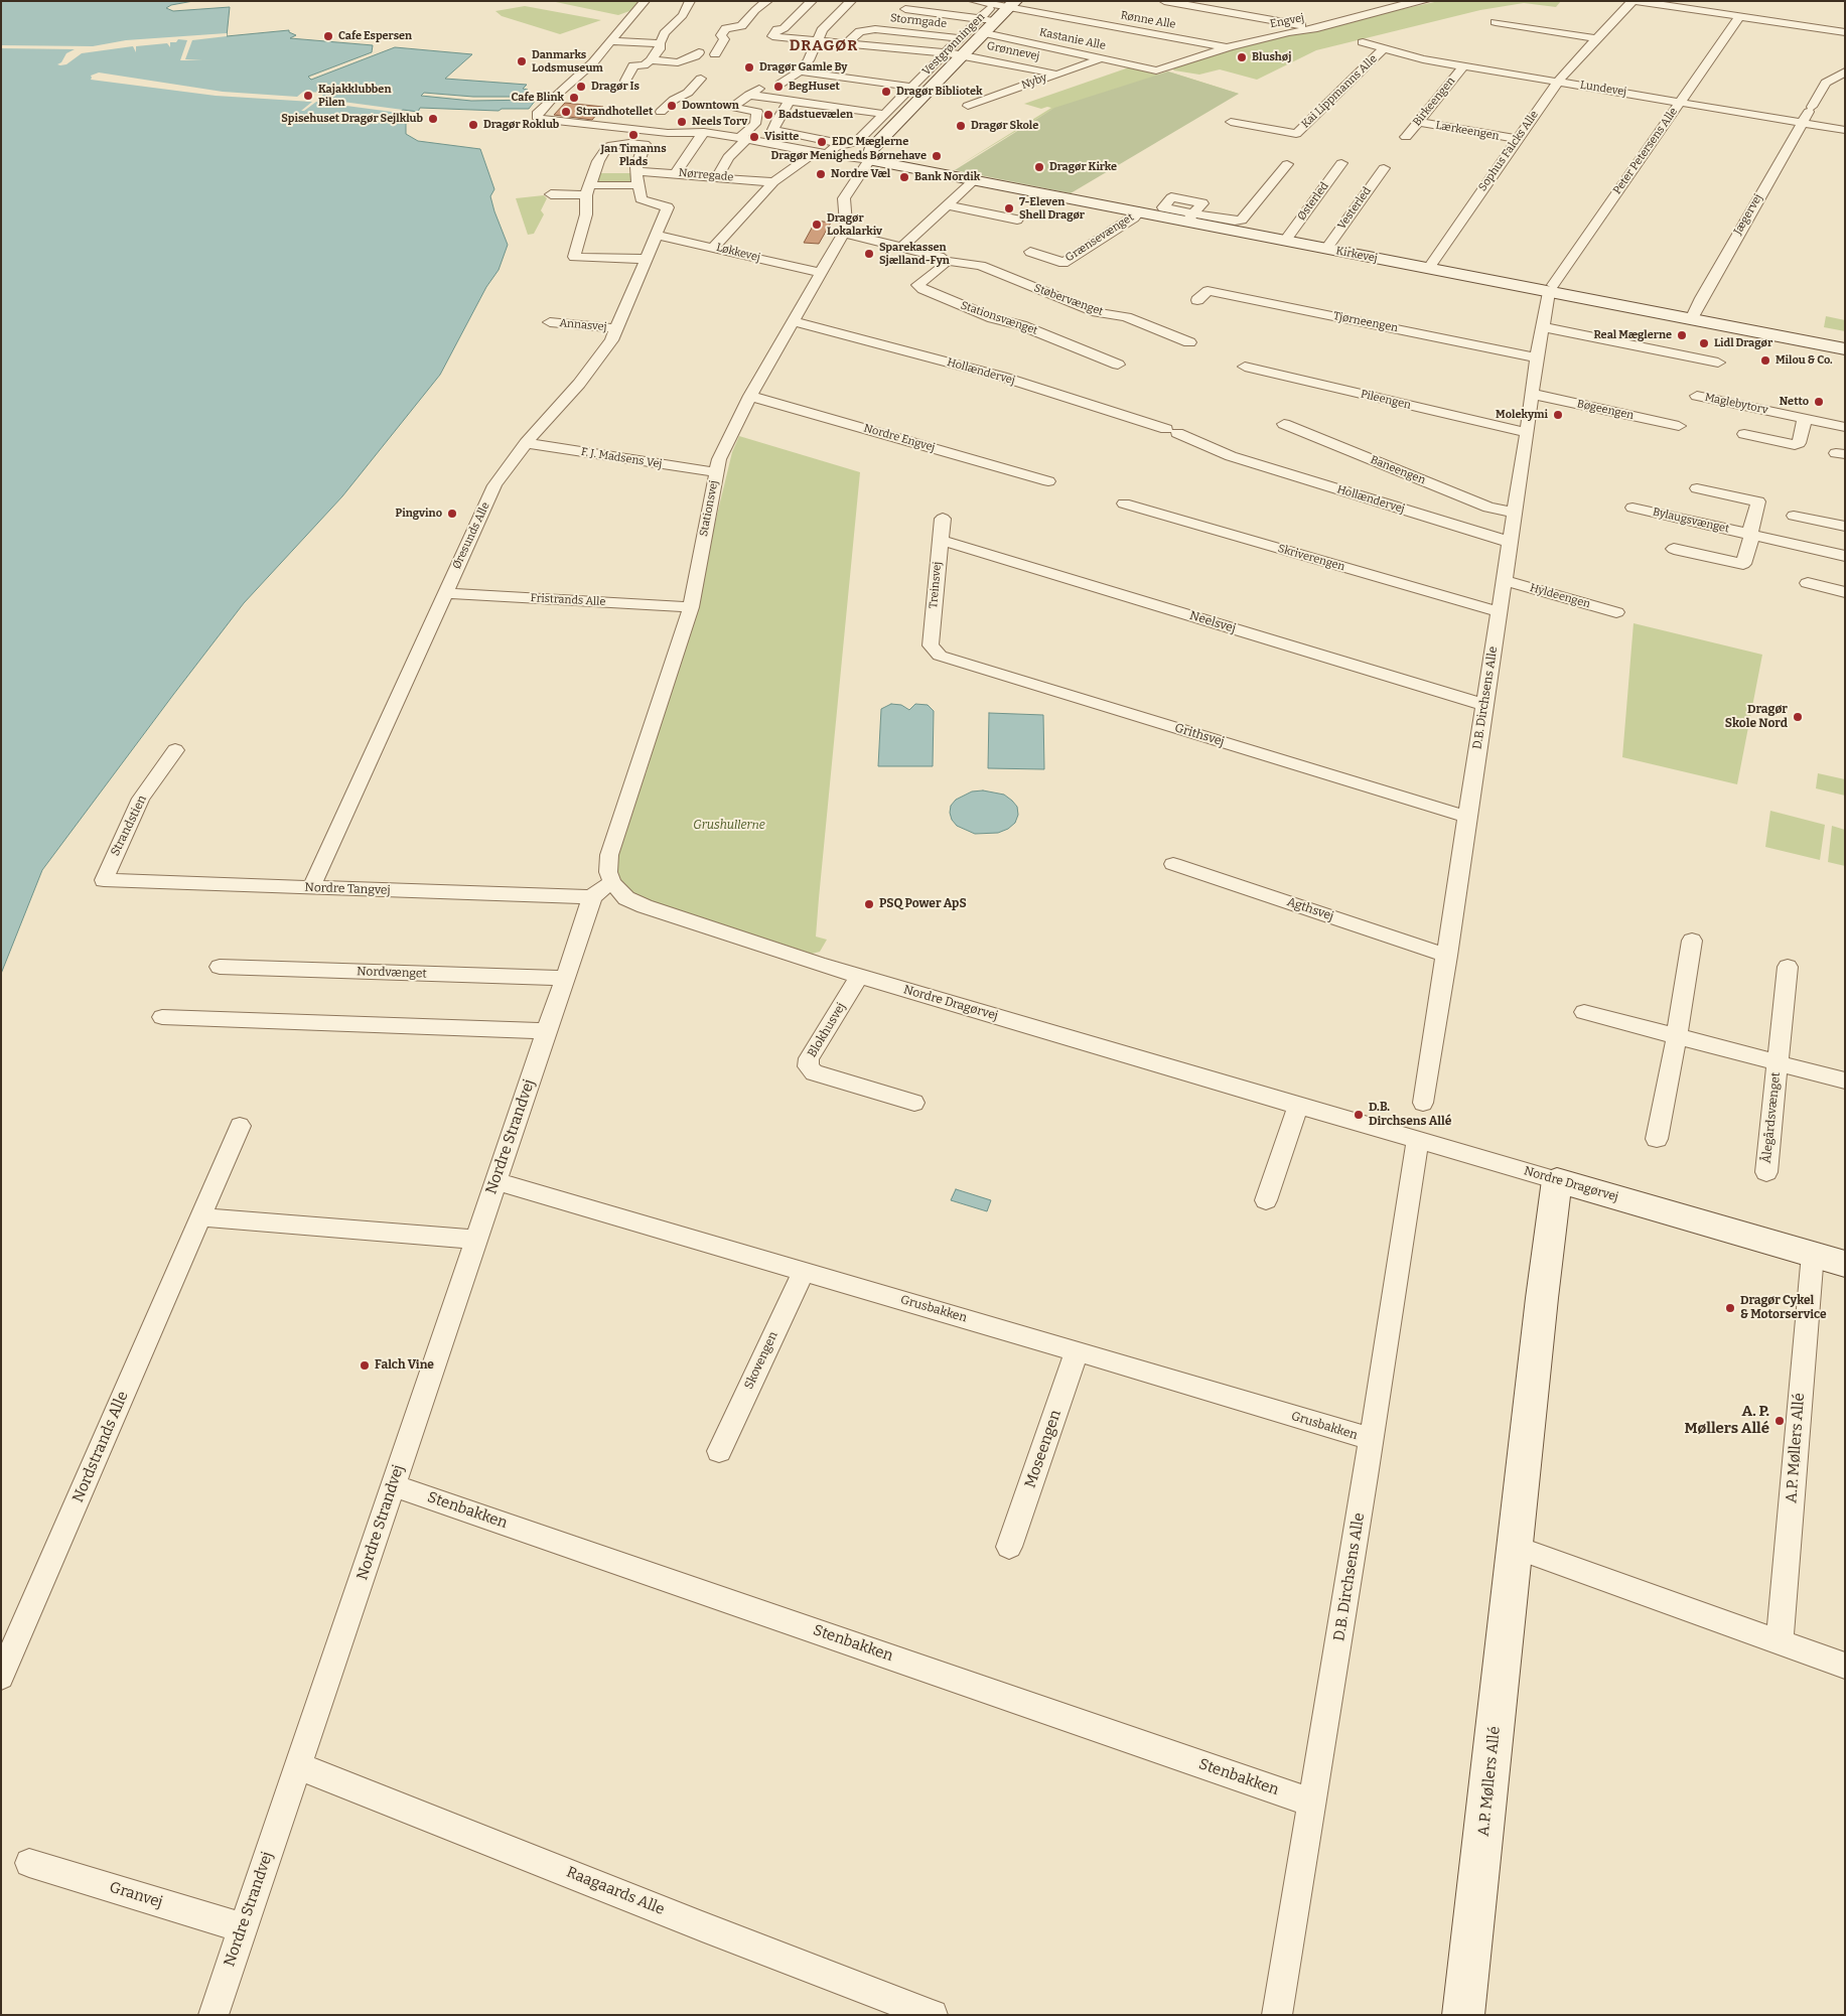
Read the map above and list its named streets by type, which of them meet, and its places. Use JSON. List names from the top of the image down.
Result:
{
  "streets": {
    "street": [
      "Rønne Alle",
      "Stormgade",
      "Engvej",
      "Kastanie Alle",
      "Vestgrønningen",
      "Grønnevej",
      "Nyby",
      "Lundevej",
      "Kai Lippmanns Alle",
      "Birkeengen",
      "Lærkeengen",
      "Sophus Falcks Alle",
      "Peter Petersens Alle",
      "Nørregade",
      "Østerled",
      "Vesterled",
      "Jægervej",
      "Grænsevænget",
      "Løkkevej",
      "Kirkevej",
      "Støbervænget",
      "Stationsvænget",
      "Tjørneengen",
      "Annasvej",
      "Hollændervej",
      "Pileengen",
      "Maglebytorv",
      "Bøgeengen",
      "Nordre Engvej",
      "F. J. Madsens Vej",
      "Baneengen",
      "Stationsvej",
      "Bylaugsvænget",
      "Øresunds Alle",
      "Skriverengen",
      "Treinsvej",
      "Hyldeengen",
      "Fristrands Alle",
      "Neelsvej",
      "D.B. Dirchsens Alle",
      "Grithsvej",
      "Strandstien",
      "Nordre Tangvej",
      "Agthsvej",
      "Nordvænget",
      "Nordre Dragørvej",
      "Blokhusvej",
      "Ålegårdsvænget",
      "Nordre Strandvej",
      "Grusbakken",
      "Skovengen",
      "Nordstrands Alle",
      "A.P. Møllers Allé",
      "Moseengen",
      "Stenbakken",
      "Raagaards Alle",
      "Granvej"
    ]
  },
  "crossings": [
    ["Rønne Alle", "Engvej"],
    ["Rønne Alle", "Vestgrønningen"],
    ["Stormgade", "Vestgrønningen"],
    ["Engvej", "Kastanie Alle"],
    ["Kastanie Alle", "Vestgrønningen"],
    ["Kastanie Alle", "Nyby"],
    ["Vestgrønningen", "Grønnevej"],
    ["Vestgrønningen", "Kirkevej"],
    ["Vestgrønningen", "Stationsvej"],
    ["Grønnevej", "Nyby"],
    ["Lundevej", "Kai Lippmanns Alle"],
    ["Lundevej", "Birkeengen"],
    ["Lundevej", "Sophus Falcks Alle"],
    ["Lundevej", "Peter Petersens Alle"],
    ["Lundevej", "Jægervej"],
    ["Birkeengen", "Lærkeengen"],
    ["Lærkeengen", "Sophus Falcks Alle"],
    ["Sophus Falcks Alle", "Kirkevej"],
    ["Peter Petersens Alle", "Kirkevej"],
    ["Peter Petersens Alle", "D.B. Dirchsens Alle"],
    ["Østerled", "Kirkevej"],
    ["Vesterled", "Kirkevej"],
    ["Jægervej", "Kirkevej"],
    ["Grænsevænget", "Kirkevej"],
    ["Løkkevej", "Stationsvej"],
    ["Løkkevej", "Øresunds Alle"],
    ["Kirkevej", "Stationsvej"],
    ["Kirkevej", "D.B. Dirchsens Alle"],
    ["Støbervænget", "Stationsvænget"],
    ["Støbervænget", "Stationsvej"],
    ["Tjørneengen", "D.B. Dirchsens Alle"],
    ["Annasvej", "Øresunds Alle"],
    ["Hollændervej", "Stationsvej"],
    ["Hollændervej", "D.B. Dirchsens Alle"],
    ["Pileengen", "D.B. Dirchsens Alle"],
    ["Bøgeengen", "D.B. Dirchsens Alle"],
    ["Nordre Engvej", "Stationsvej"],
    ["F. J. Madsens Vej", "Stationsvej"],
    ["F. J. Madsens Vej", "Øresunds Alle"],
    ["Baneengen", "D.B. Dirchsens Alle"],
    ["Stationsvej", "Fristrands Alle"],
    ["Stationsvej", "Nordre Dragørvej"],
    ["Øresunds Alle", "Fristrands Alle"],
    ["Øresunds Alle", "Nordre Tangvej"],
    ["Skriverengen", "D.B. Dirchsens Alle"],
    ["Treinsvej", "Neelsvej"],
    ["Treinsvej", "Grithsvej"],
    ["Hyldeengen", "D.B. Dirchsens Alle"],
    ["Neelsvej", "D.B. Dirchsens Alle"],
    ["D.B. Dirchsens Alle", "Grithsvej"],
    ["D.B. Dirchsens Alle", "Agthsvej"],
    ["D.B. Dirchsens Alle", "Nordre Dragørvej"],
    ["D.B. Dirchsens Alle", "Grusbakken"],
    ["D.B. Dirchsens Alle", "Stenbakken"],
    ["Strandstien", "Nordre Tangvej"],
    ["Nordre Tangvej", "Nordre Strandvej"],
    ["Nordvænget", "Nordre Strandvej"],
    ["Nordre Dragørvej", "Blokhusvej"],
    ["Nordre Dragørvej", "A.P. Møllers Allé"],
    ["Nordre Strandvej", "Grusbakken"],
    ["Nordre Strandvej", "Stenbakken"],
    ["Nordre Strandvej", "Raagaards Alle"],
    ["Nordre Strandvej", "Granvej"],
    ["Grusbakken", "Skovengen"],
    ["Grusbakken", "Moseengen"]
  ],
  "districts": ["DRAGØR"],
  "parks": ["Grushullerne"],
  "places": [
    "Cafe Espersen",
    "Blushøj",
    "Danmarks Lodsmuseum",
    "Dragør Gamle By",
    "Dragør Is",
    "BegHuset",
    "Dragør Bibliotek",
    "Kajakklubben Pilen",
    "Cafe Blink",
    "Downtown",
    "Strandhotellet",
    "Badstuevælen",
    "Spisehuset Dragør Sejlklub",
    "Neels Torv",
    "Dragør Roklub",
    "Dragør Skole",
    "Jan Timanns Plads",
    "Visitte",
    "EDC Mæglerne",
    "Dragør Menigheds Børnehave",
    "Dragør Kirke",
    "Nordre Væl",
    "Bank Nordik",
    "7-Eleven Shell Dragør",
    "Dragør Lokalarkiv",
    "Sparekassen Sjælland-Fyn",
    "Real Mæglerne",
    "Lidl Dragør",
    "Milou & Co.",
    "Netto",
    "Molekymi",
    "Pingvino",
    "Dragør Skole Nord",
    "PSQ Power ApS",
    "D.B. Dirchsens Allé",
    "Dragør Cykel & Motorservice",
    "Falch Vine",
    "A. P. Møllers Allé"
  ]
}
